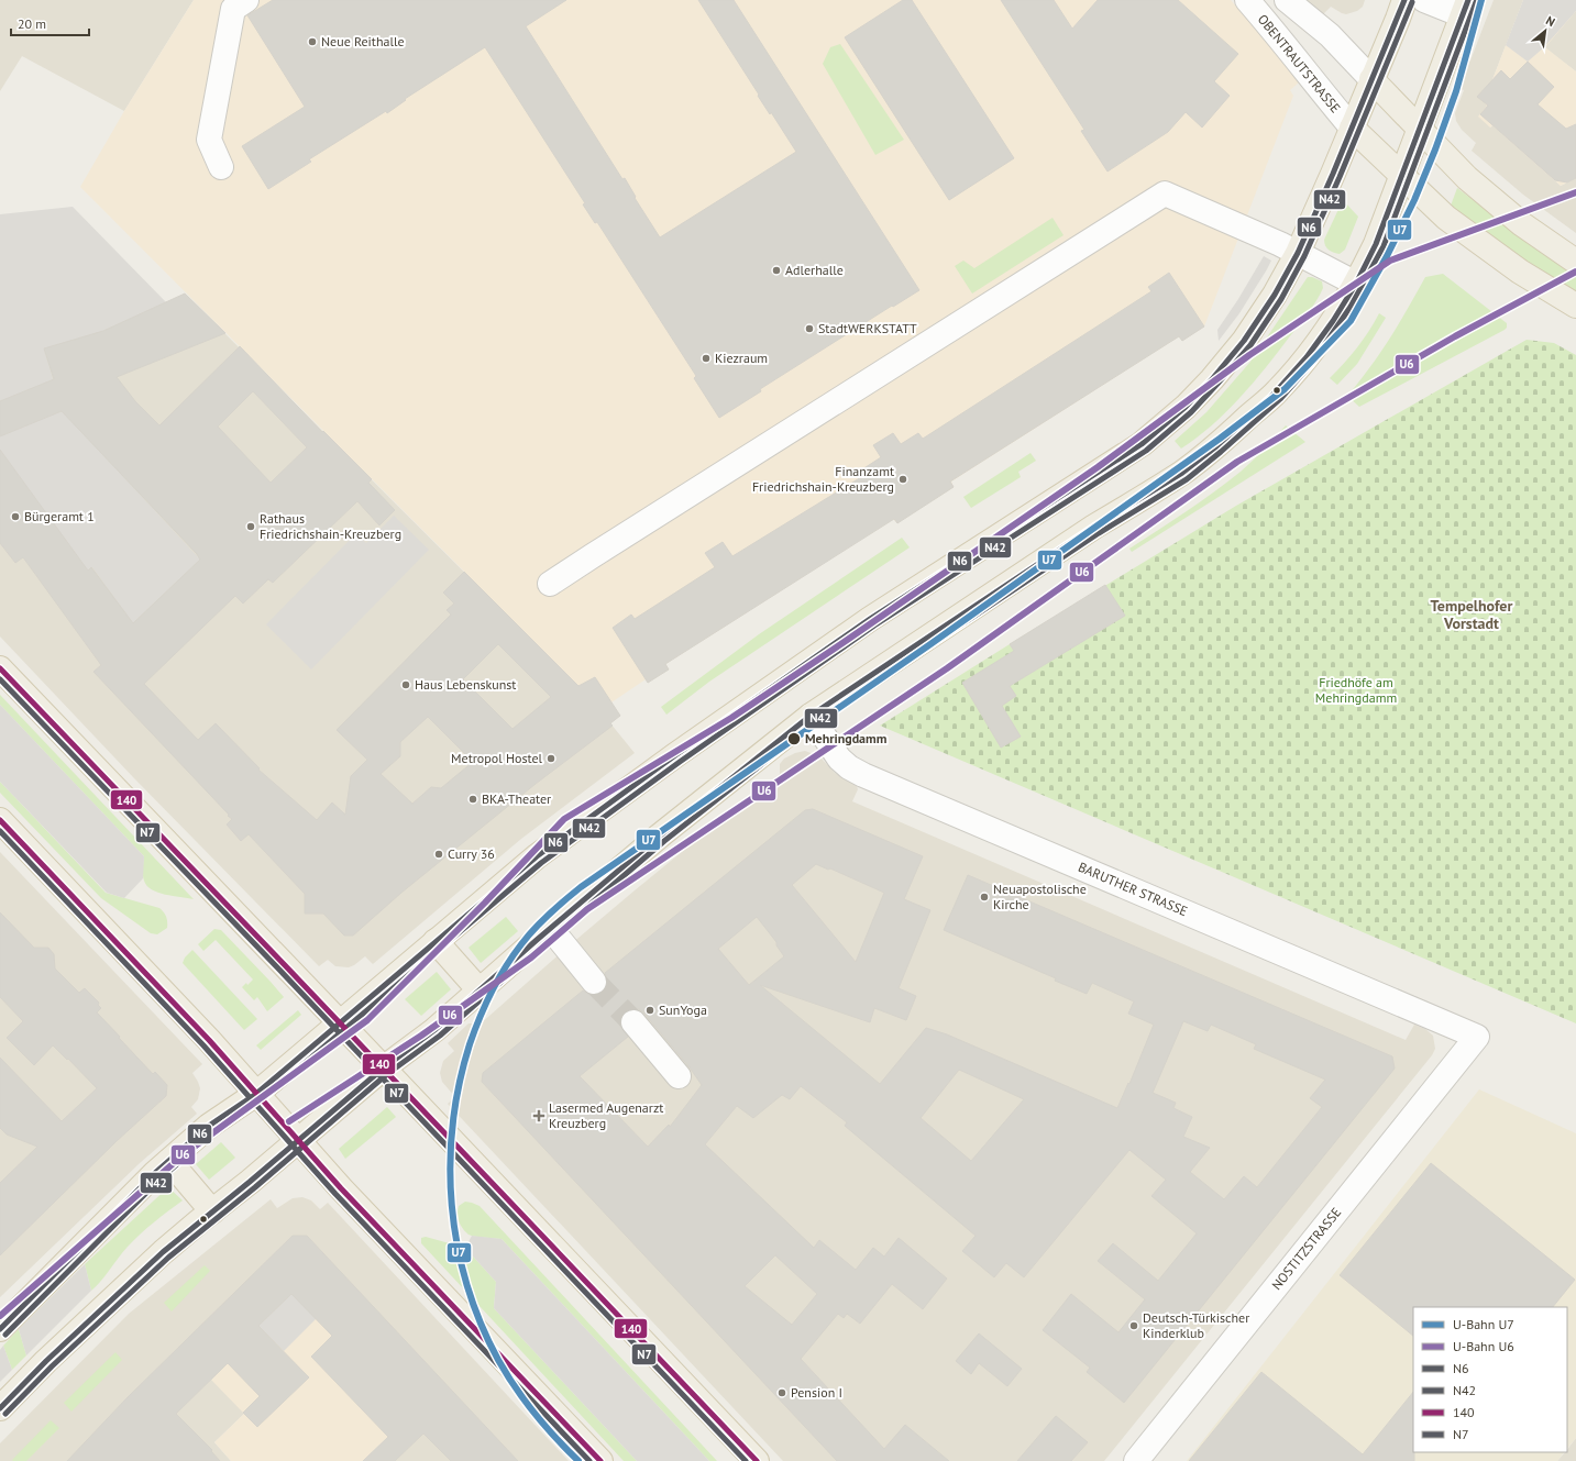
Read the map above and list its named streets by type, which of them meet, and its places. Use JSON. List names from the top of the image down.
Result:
{
  "streets": {
    "street": ["OBENTRAUTSTRASSE", "BARUTHER STRASSE", "NOSTITZSTRASSE"]
  },
  "crossings": [
    ["BARUTHER STRASSE", "NOSTITZSTRASSE"]
  ],
  "districts": ["Tempelhofer Vorstadt"],
  "parks": ["Friedhöfe am Mehringdamm"],
  "places": {
    "other": [
      "Neue Reithalle",
      "Adlerhalle",
      "StadtWERKSTATT",
      "Kiezraum",
      "Finanzamt Friedrichshain-Kreuzberg",
      "Bürgeramt 1",
      "Rathaus Friedrichshain-Kreuzberg",
      "Haus Lebenskunst",
      "Mehringdamm",
      "Metropol Hostel",
      "BKA-Theater",
      "Curry 36",
      "Neuapostolische Kirche",
      "SunYoga",
      "Deutsch-Türkischer Kinderklub",
      "Pension I"
    ],
    "health": ["Lasermed Augenarzt Kreuzberg"]
  },
  "lines": [
    "metro line U7",
    "transit line N6",
    "transit line N42",
    "metro line U6",
    "transit line 140",
    "transit line N7"
  ],
  "legend": [
    "U-Bahn U7",
    "U-Bahn U6",
    "N6",
    "N42",
    "140",
    "N7"
  ],
  "scale_bar": "20 m",
  "north": "top right"
}
